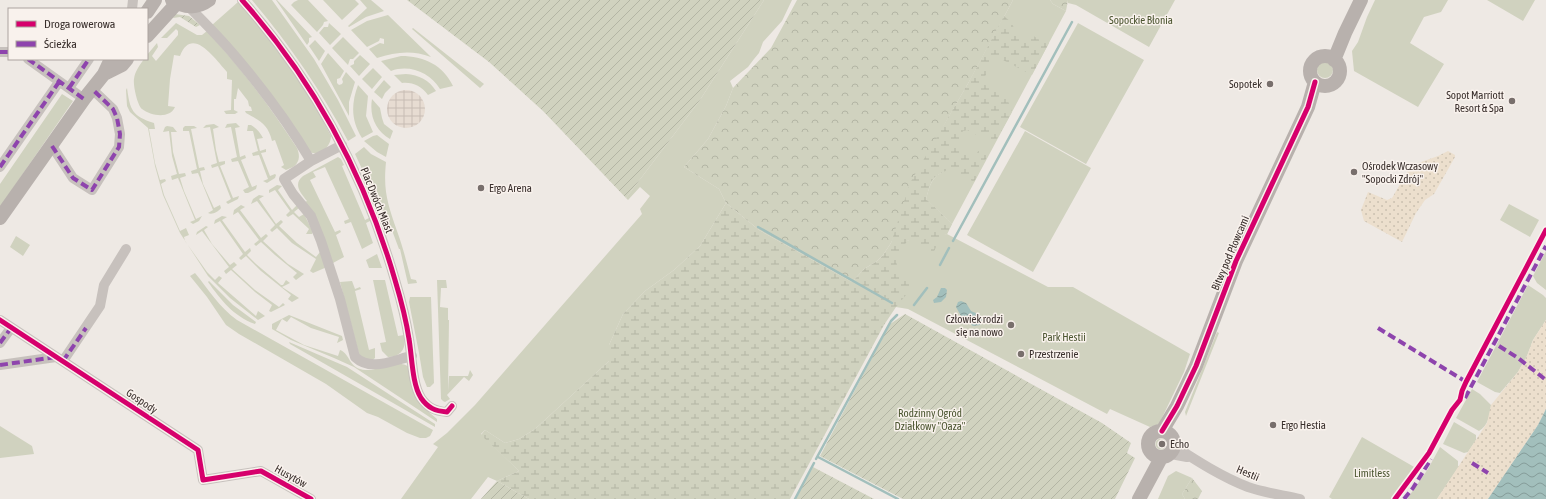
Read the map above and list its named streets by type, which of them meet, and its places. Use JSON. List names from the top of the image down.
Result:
{
  "streets": {
    "street": [
      "Plac Dwóch Miast",
      "Bitwy pod Płowcami",
      "Gospody",
      "Hestii",
      "Husytów"
    ]
  },
  "crossings": [
    ["Bitwy pod Płowcami", "Hestii"],
    ["Gospody", "Husytów"]
  ],
  "parks": [
    "Sopockie Błonia",
    "Park Hestii",
    "Rodzinny Ogród Działkowy \"Oaza\"",
    "Limitless"
  ],
  "places": [
    "Sopotek",
    "Sopot Marriott Resort & Spa",
    "Ośrodek Wczasowy \"Sopocki Zdrój\"",
    "Ergo Arena",
    "Człowiek rodzi się na nowo",
    "Przestrzenie",
    "Ergo Hestia",
    "Echo"
  ],
  "legend": ["Droga rowerowa", "Ścieżka"]
}
